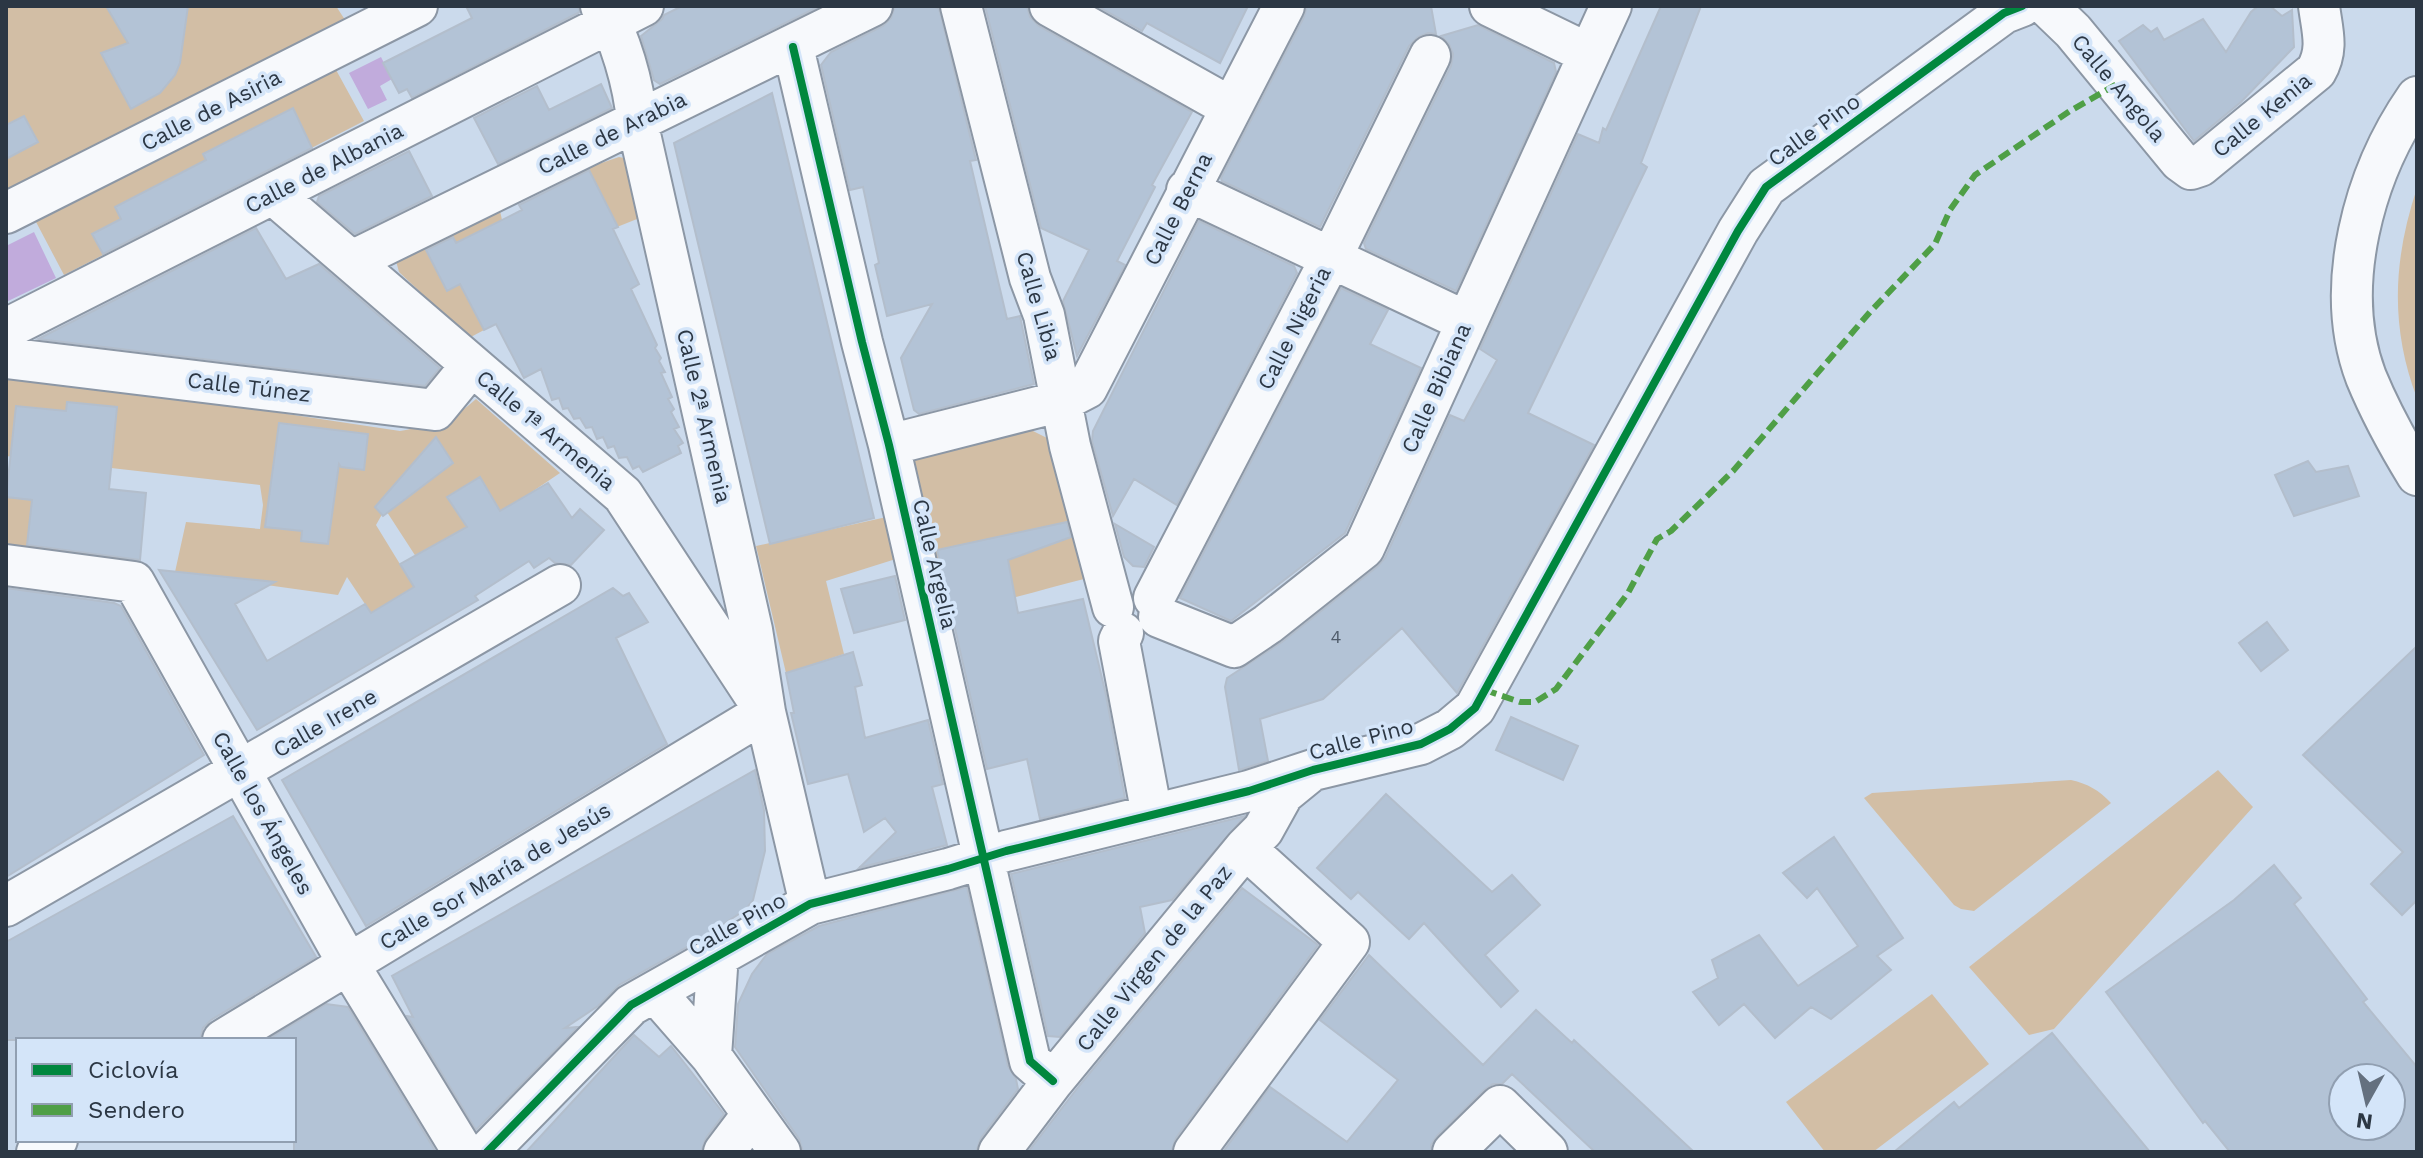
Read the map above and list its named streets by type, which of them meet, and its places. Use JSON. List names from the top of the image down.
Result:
{
  "streets": {
    "street": [
      "Calle Angola",
      "Calle de Asiria",
      "Calle Kenia",
      "Calle Pino",
      "Calle de Arabia",
      "Calle de Albania",
      "Calle Berna",
      "Calle Libia",
      "Calle Nigeria",
      "Calle Túnez",
      "Calle Bibiana",
      "Calle 2ª Armenia",
      "Calle 1ª Armenia",
      "Calle Argelia",
      "Calle Irene",
      "Calle los Ángeles",
      "Calle Sor María de Jesús",
      "Calle Virgen de la Paz"
    ]
  },
  "crossings": [
    ["Calle Angola", "Calle Kenia"],
    ["Calle Pino", "Calle Libia"],
    ["Calle Pino", "Calle 2ª Armenia"],
    ["Calle Pino", "Calle Argelia"],
    ["Calle Pino", "Calle Virgen de la Paz"],
    ["Calle de Arabia", "Calle 2ª Armenia"],
    ["Calle de Arabia", "Calle 1ª Armenia"],
    ["Calle de Arabia", "Calle Argelia"],
    ["Calle de Albania", "Calle 2ª Armenia"],
    ["Calle de Albania", "Calle 1ª Armenia"],
    ["Calle Berna", "Calle Libia"],
    ["Calle Nigeria", "Calle Bibiana"],
    ["Calle Túnez", "Calle 1ª Armenia"],
    ["Calle 2ª Armenia", "Calle 1ª Armenia"],
    ["Calle 2ª Armenia", "Calle Sor María de Jesús"],
    ["Calle 1ª Armenia", "Calle Sor María de Jesús"],
    ["Calle Argelia", "Calle Virgen de la Paz"],
    ["Calle Irene", "Calle los Ángeles"],
    ["Calle los Ángeles", "Calle Sor María de Jesús"]
  ],
  "house_numbers": ["4"],
  "legend": ["Ciclovía", "Sendero"],
  "north": "bottom"
}
